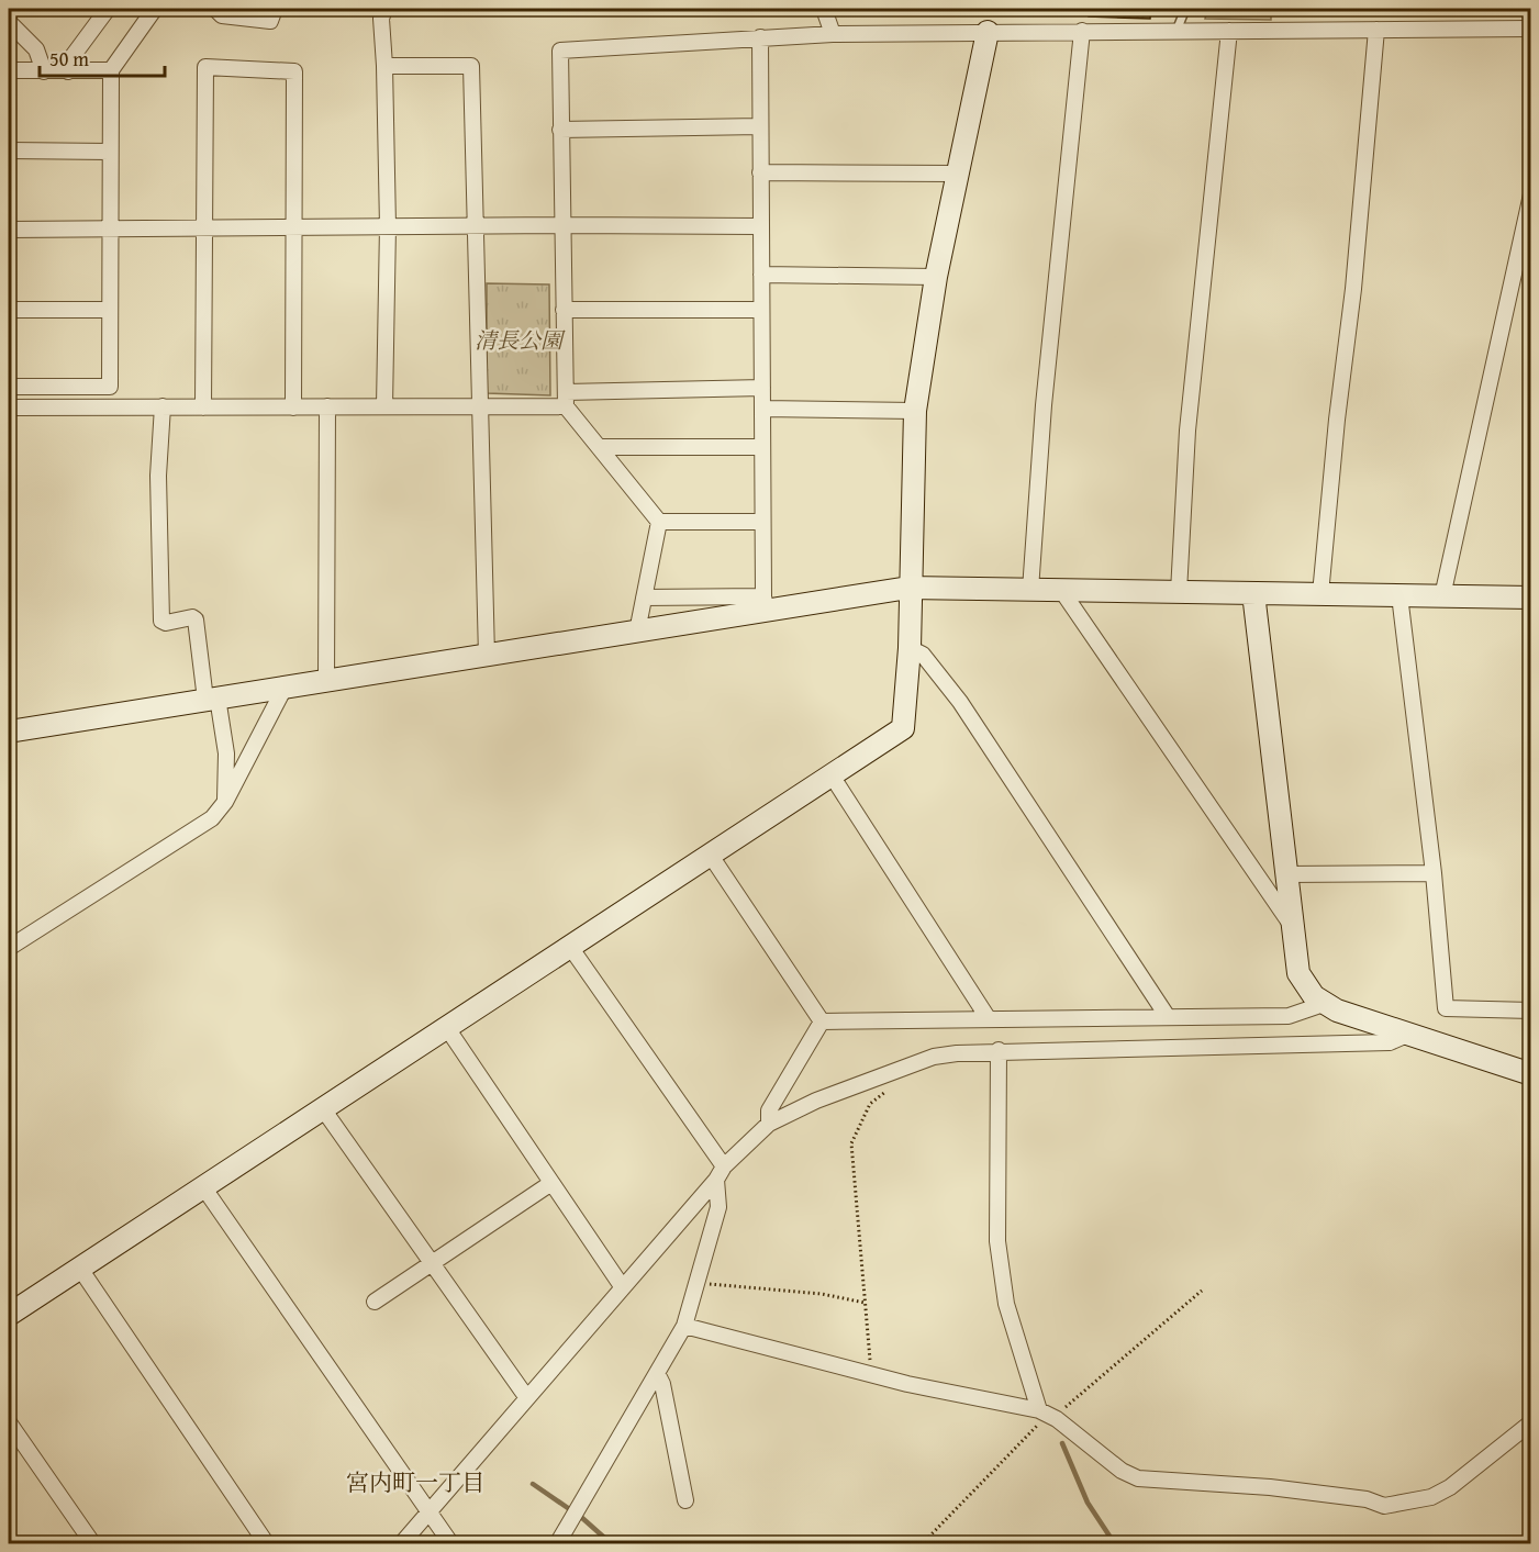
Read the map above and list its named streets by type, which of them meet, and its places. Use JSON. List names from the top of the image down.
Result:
{
  "districts": ["宮内町一丁目"],
  "parks": ["清長公園"],
  "scale_bar": "50 m"
}
